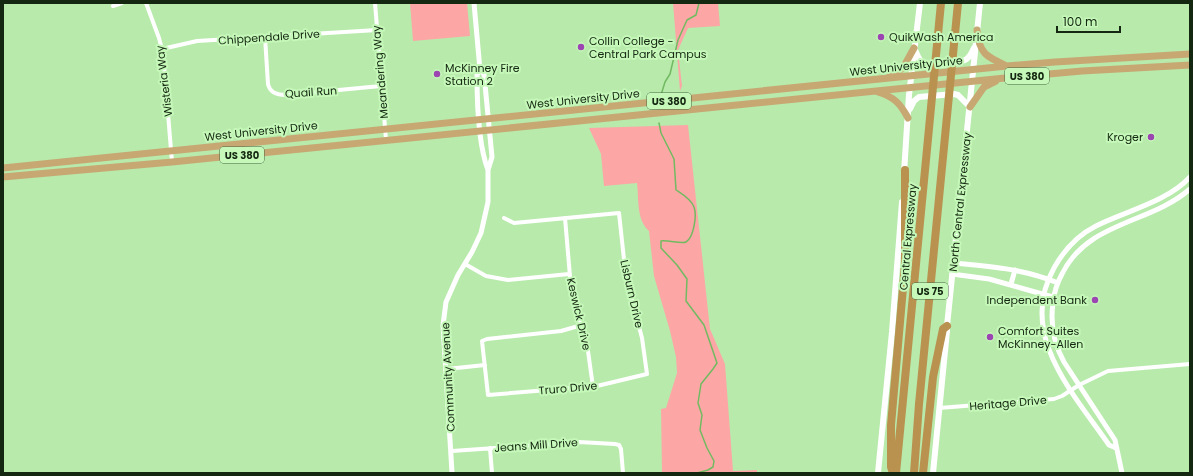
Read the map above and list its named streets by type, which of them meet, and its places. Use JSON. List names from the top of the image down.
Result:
{
  "streets": {
    "highway": [
      "West University Drive",
      "US 380",
      "Central Expressway",
      "US 75"
    ],
    "main road": ["North Central Expressway"],
    "street": [
      "Chippendale Drive",
      "Meandering Way",
      "Wisteria Way",
      "Quail Run",
      "Lisburn Drive",
      "Keswick Drive",
      "Community Avenue",
      "Truro Drive",
      "Heritage Drive",
      "Jeans Mill Drive"
    ]
  },
  "crossings": [
    ["Chippendale Drive", "Meandering Way"],
    ["Chippendale Drive", "Wisteria Way"],
    ["Chippendale Drive", "Quail Run"],
    ["West University Drive", "Meandering Way"],
    ["West University Drive", "Wisteria Way"],
    ["West University Drive", "North Central Expressway"],
    ["West University Drive", "Community Avenue"],
    ["Meandering Way", "Quail Run"],
    ["North Central Expressway", "Heritage Drive"],
    ["Lisburn Drive", "Keswick Drive"],
    ["Lisburn Drive", "Truro Drive"],
    ["Keswick Drive", "Truro Drive"],
    ["Community Avenue", "Jeans Mill Drive"]
  ],
  "places": [
    "QuikWash America",
    "Collin College - Central Park Campus",
    "McKinney Fire Station 2",
    "Kroger",
    "Independent Bank",
    "Comfort Suites McKinney-Allen"
  ],
  "scale_bar": "100 m"
}
